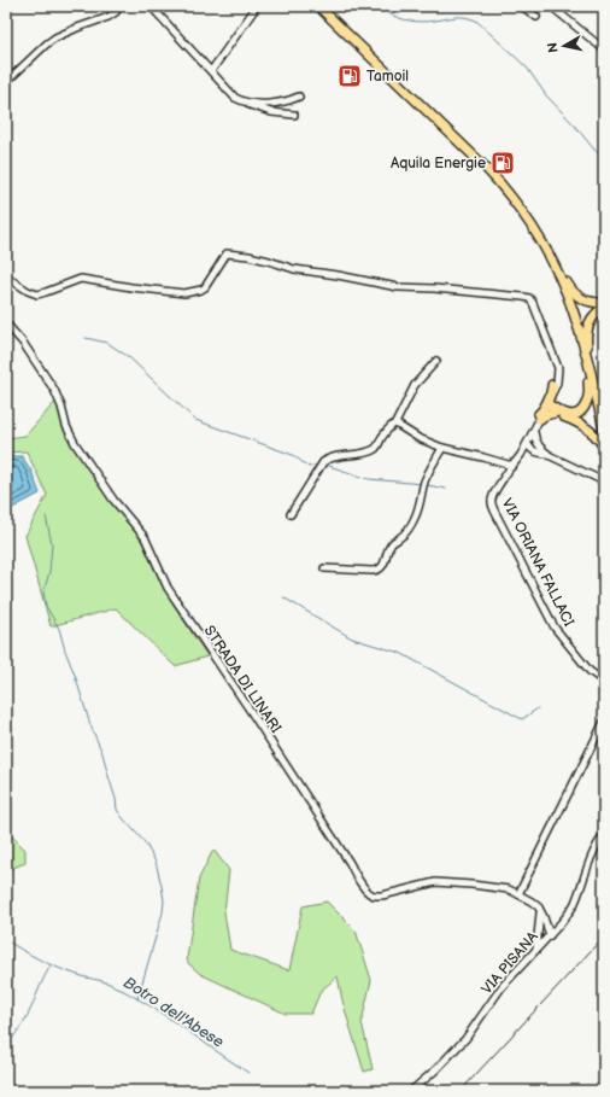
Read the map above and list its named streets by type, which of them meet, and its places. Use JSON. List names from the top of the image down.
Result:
{
  "streets": {
    "street": ["VIA ORIANA FALLACI", "STRADA DI LINARI", "VIA PISANA"]
  },
  "crossings": [
    ["STRADA DI LINARI", "VIA PISANA"]
  ],
  "water": ["Botro dell'Abese"],
  "places": {
    "fuel station": ["Tamoil", "Aquila Energie"]
  },
  "north": "left"
}
